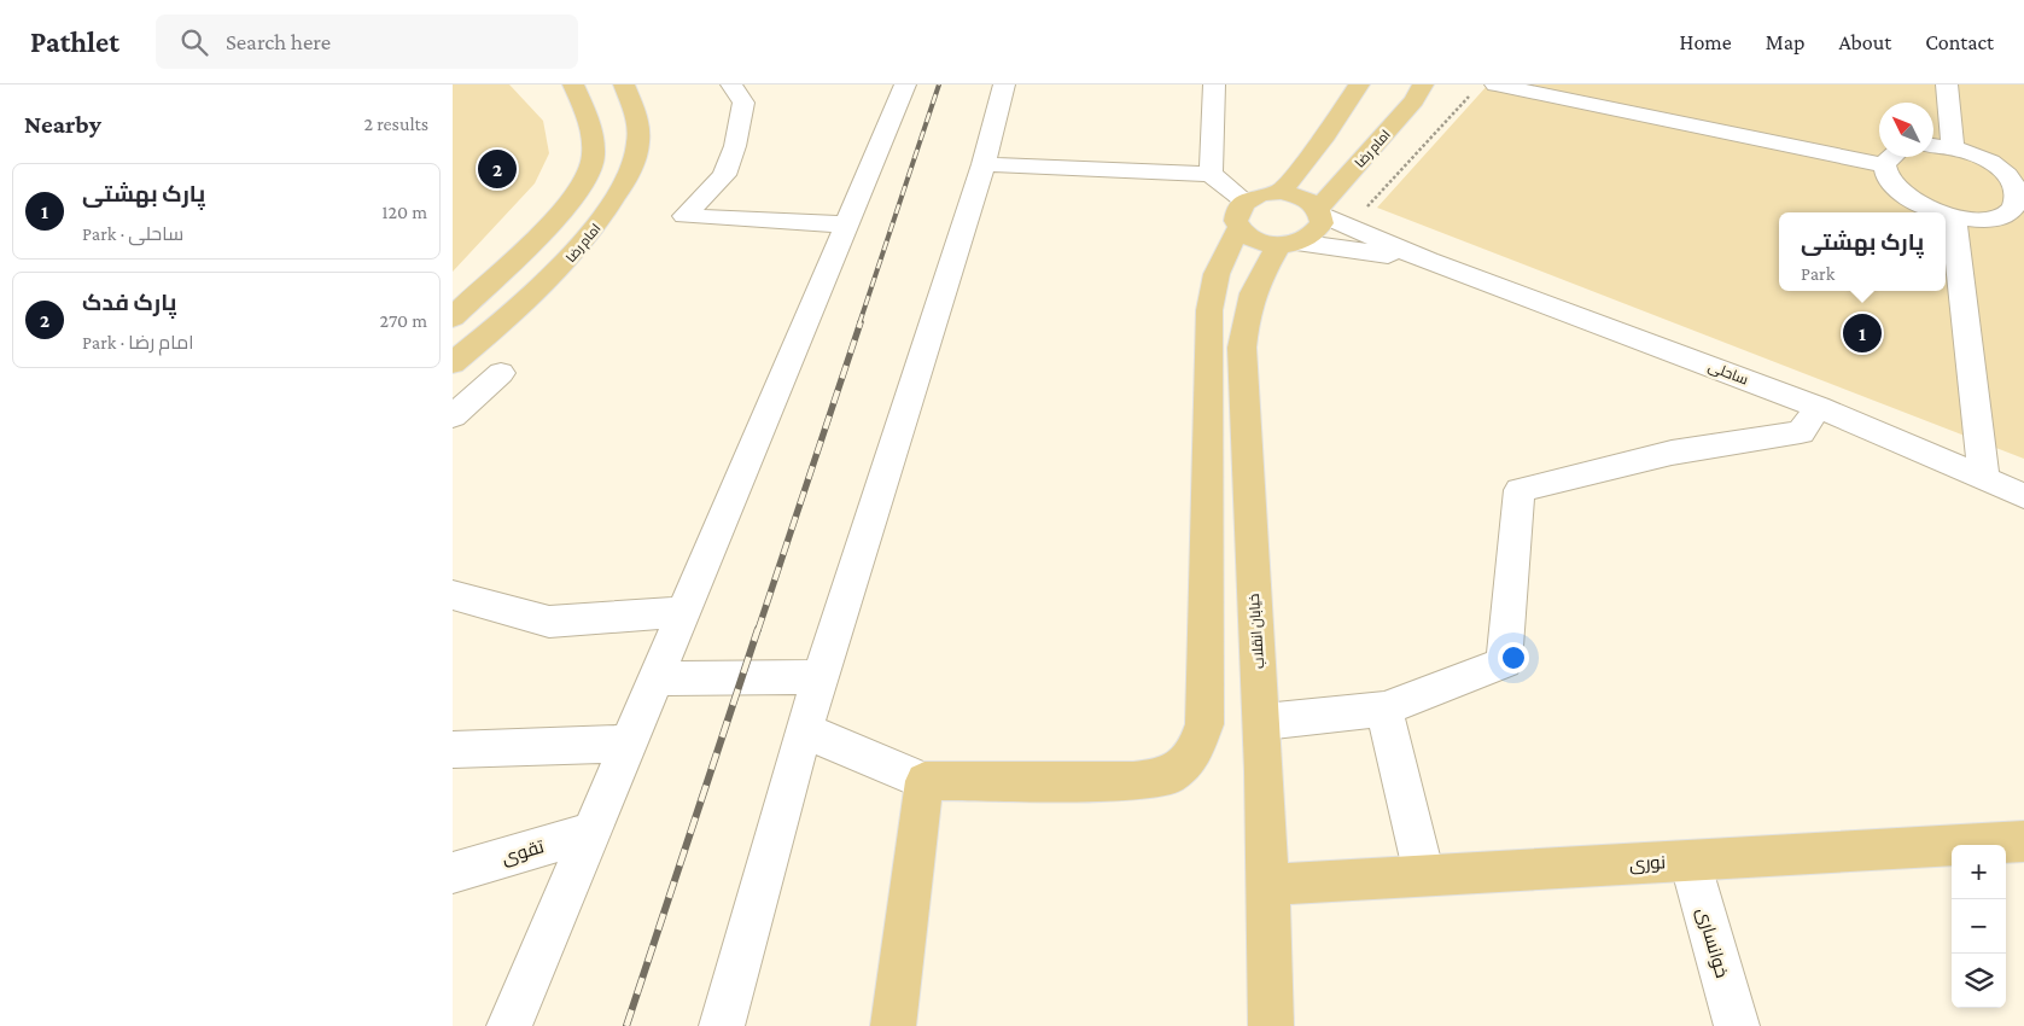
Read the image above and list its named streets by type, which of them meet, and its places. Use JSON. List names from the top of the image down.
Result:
{
  "streets": {
    "main road": ["امام رضا", "خیابان انقلاب", "نوری"],
    "street": ["ساحلی", "تقوی", "خوانساری"]
  },
  "crossings": [
    ["امام رضا", "خیابان انقلاب"],
    ["خیابان انقلاب", "نوری"],
    ["نوری", "خوانساری"]
  ],
  "north": "top left",
  "page": {
    "header": "Pathlet",
    "search": "Search here",
    "nav": [
      "Home",
      "Map",
      "About",
      "Contact"
    ],
    "heading": ["Nearby", "2 results"],
    "pins": ["2", "1"],
    "list": [
      {
        "mark": "1",
        "name": "پارک بهشتی",
        "note": "Park · ساحلی",
        "value": "120 m"
      },
      {
        "mark": "2",
        "name": "پارک فدک",
        "note": "Park · امام رضا",
        "value": "270 m"
      }
    ],
    "popup": ["پارک بهشتی", "Park"],
    "map_buttons": ["+", "−"]
  }
}
